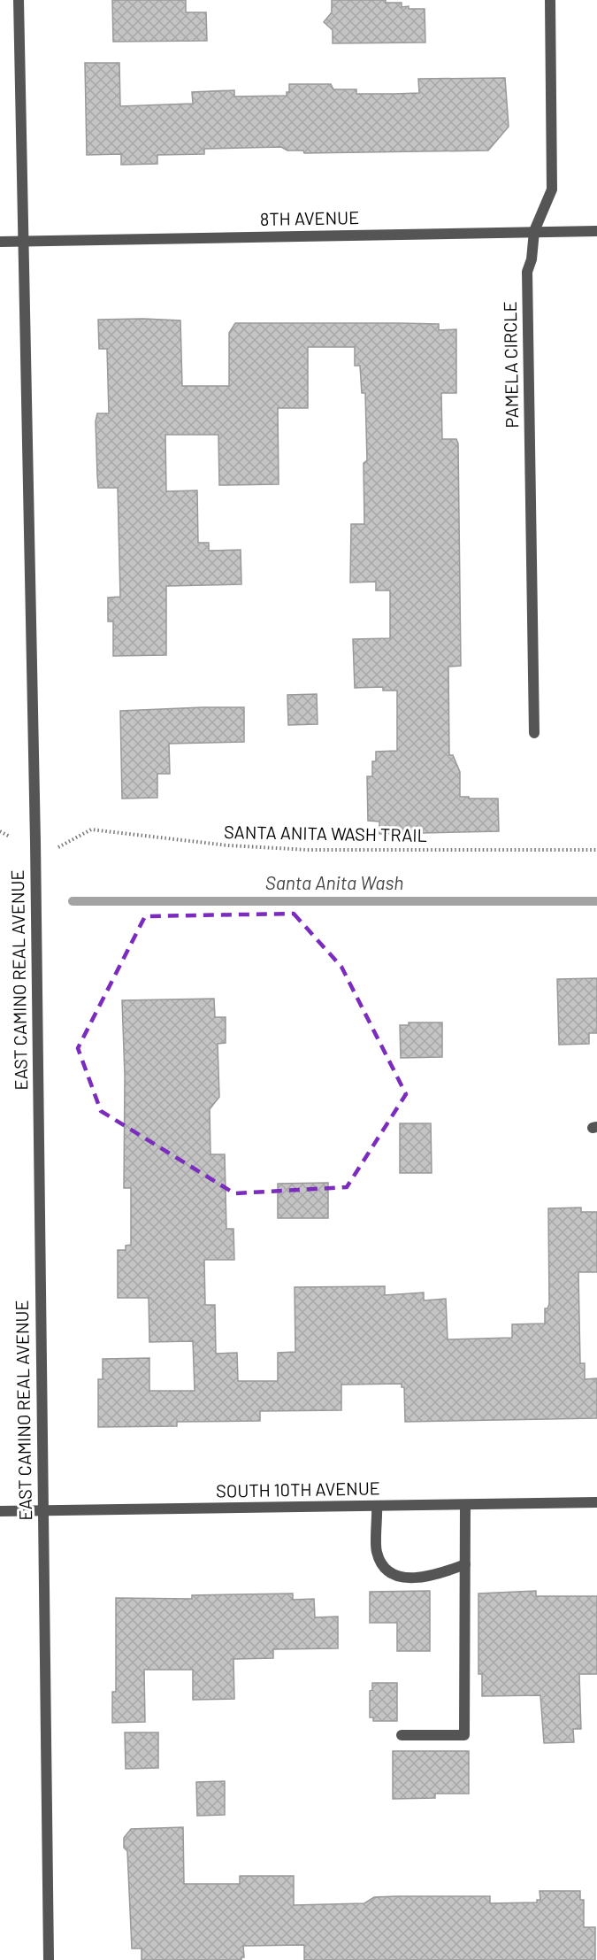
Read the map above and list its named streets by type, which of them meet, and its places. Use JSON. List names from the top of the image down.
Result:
{
  "streets": {
    "street": [
      "8TH AVENUE",
      "PAMELA CIRCLE",
      "EAST CAMINO REAL AVENUE",
      "SOUTH 10TH AVENUE"
    ],
    "path": ["SANTA ANITA WASH TRAIL"]
  },
  "crossings": [
    ["8TH AVENUE", "PAMELA CIRCLE"],
    ["8TH AVENUE", "EAST CAMINO REAL AVENUE"],
    ["EAST CAMINO REAL AVENUE", "SOUTH 10TH AVENUE"]
  ],
  "water": ["Santa Anita Wash"]
}
